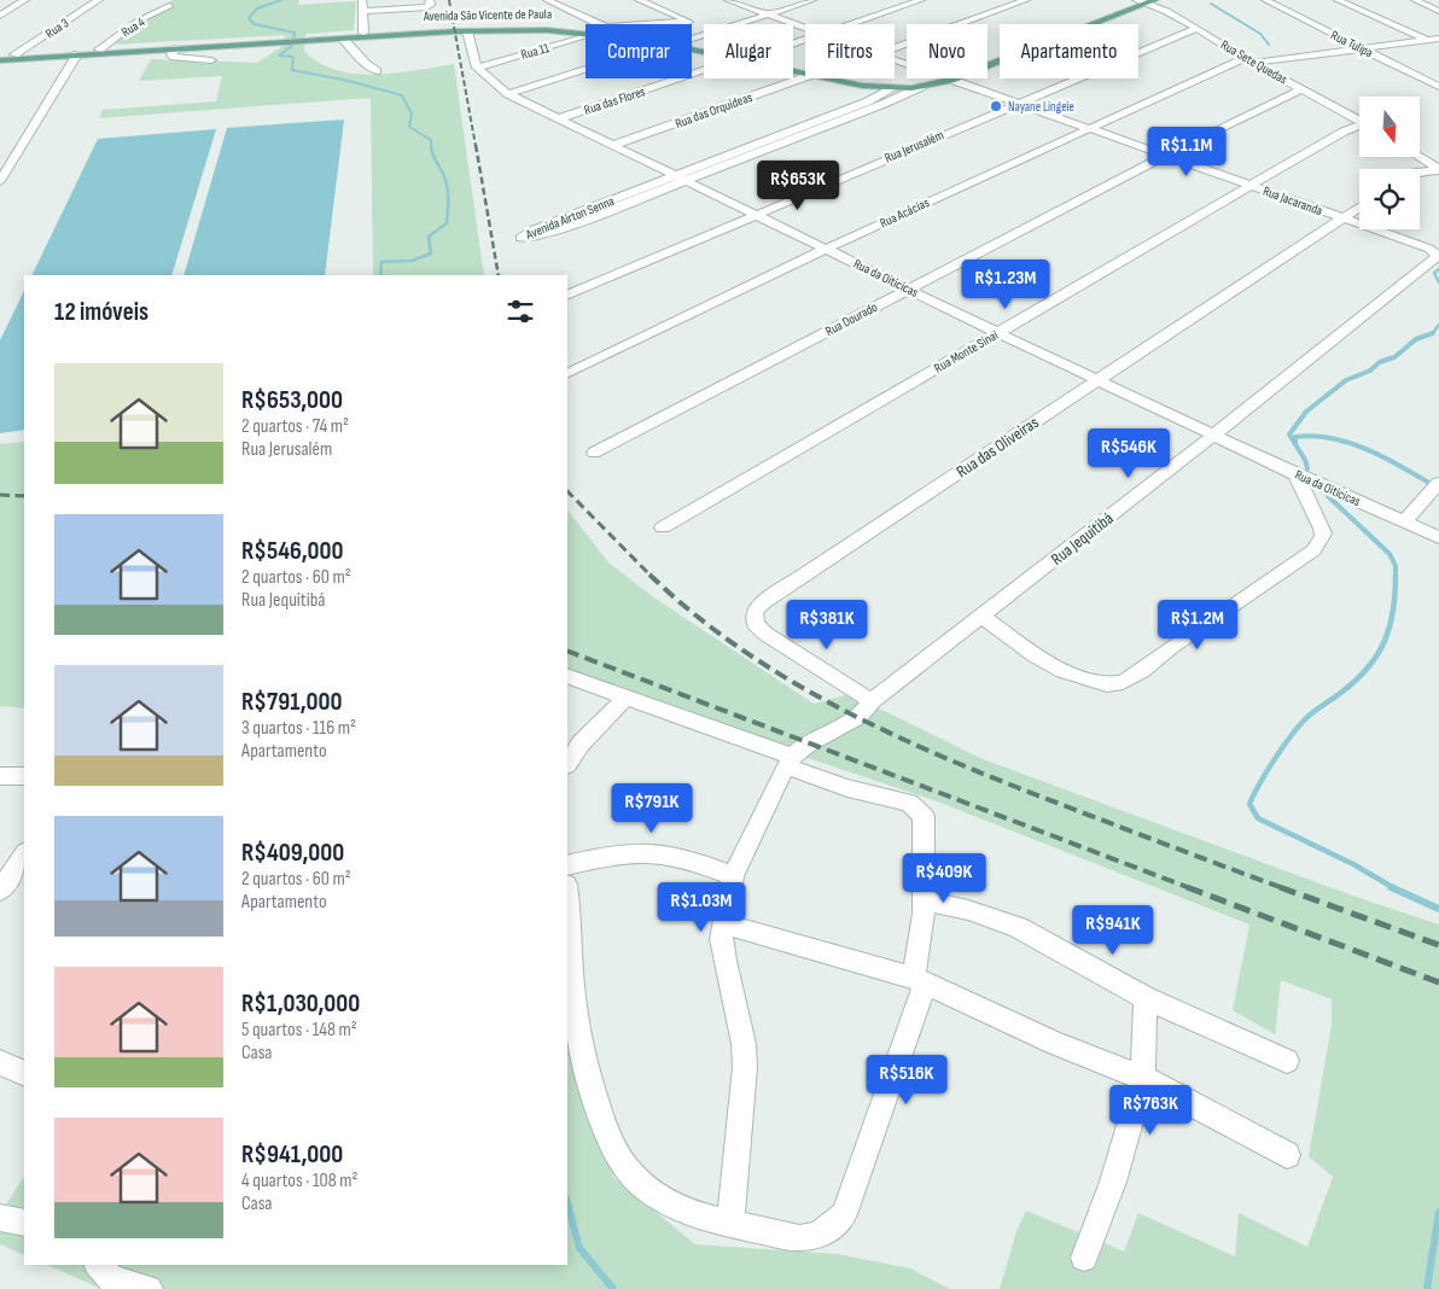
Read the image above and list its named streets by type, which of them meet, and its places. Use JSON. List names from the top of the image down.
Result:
{
  "streets": {
    "main road": ["Avenida São Vicente de Paula", "Avenida Airton Senna"],
    "street": [
      "Rua 4",
      "Rua 3",
      "Rua Tulipa",
      "Rua 11",
      "Rua Sete Quedas",
      "Rua das Flores",
      "Rua das Orquídeas",
      "Rua Jerusalém",
      "Rua Jacaranda",
      "Rua Acácias",
      "Rua da Oiticicas",
      "Rua Dourado",
      "Rua Monte Sinai",
      "Rua das Oliveiras",
      "Rua Jequitibá"
    ]
  },
  "crossings": [
    ["Avenida São Vicente de Paula", "Rua 4"],
    ["Avenida São Vicente de Paula", "Rua 3"],
    ["Avenida São Vicente de Paula", "Avenida Airton Senna"],
    ["Rua Tulipa", "Rua Acácias"],
    ["Rua 11", "Rua da Oiticicas"],
    ["Rua Sete Quedas", "Rua Jerusalém"],
    ["Rua Sete Quedas", "Rua Acácias"],
    ["Rua Sete Quedas", "Avenida Airton Senna"],
    ["Rua Sete Quedas", "Rua Dourado"],
    ["Rua das Flores", "Rua da Oiticicas"],
    ["Rua das Orquídeas", "Rua da Oiticicas"],
    ["Rua Jerusalém", "Rua Jacaranda"],
    ["Rua Jerusalém", "Rua da Oiticicas"],
    ["Rua Jacaranda", "Rua Acácias"],
    ["Rua Jacaranda", "Avenida Airton Senna"],
    ["Rua Jacaranda", "Rua Dourado"],
    ["Rua Jacaranda", "Rua Monte Sinai"],
    ["Rua Jacaranda", "Rua das Oliveiras"],
    ["Rua Jacaranda", "Rua Jequitibá"],
    ["Rua Acácias", "Rua da Oiticicas"],
    ["Avenida Airton Senna", "Rua da Oiticicas"],
    ["Rua da Oiticicas", "Rua Dourado"],
    ["Rua da Oiticicas", "Rua Monte Sinai"],
    ["Rua da Oiticicas", "Rua das Oliveiras"],
    ["Rua da Oiticicas", "Rua Jequitibá"],
    ["Rua das Oliveiras", "Rua Jequitibá"]
  ],
  "places": ["Nayane Lingeie"],
  "north": "bottom",
  "page": {
    "chip": [
      "Comprar",
      "Alugar",
      "Filtros",
      "Novo",
      "Apartamento"
    ],
    "price": [
      "R$1.1M",
      "R$653K",
      "R$1.23M",
      "R$546K",
      "R$381K",
      "R$1.2M",
      "R$791K",
      "R$409K",
      "R$1.03M",
      "R$941K",
      "R$516K",
      "R$763K"
    ],
    "heading": "12 imóveis",
    "list": [
      {
        "name": "R$653,000",
        "note": "2 quartos · 74 m² · Rua Jerusalém"
      },
      {
        "name": "R$546,000",
        "note": "2 quartos · 60 m² · Rua Jequitibá"
      },
      {
        "name": "R$791,000",
        "note": "3 quartos · 116 m² · Apartamento"
      },
      {
        "name": "R$409,000",
        "note": "2 quartos · 60 m² · Apartamento"
      },
      {
        "name": "R$1,030,000",
        "note": "5 quartos · 148 m² · Casa"
      },
      {
        "name": "R$941,000",
        "note": "4 quartos · 108 m² · Casa"
      }
    ]
  }
}
